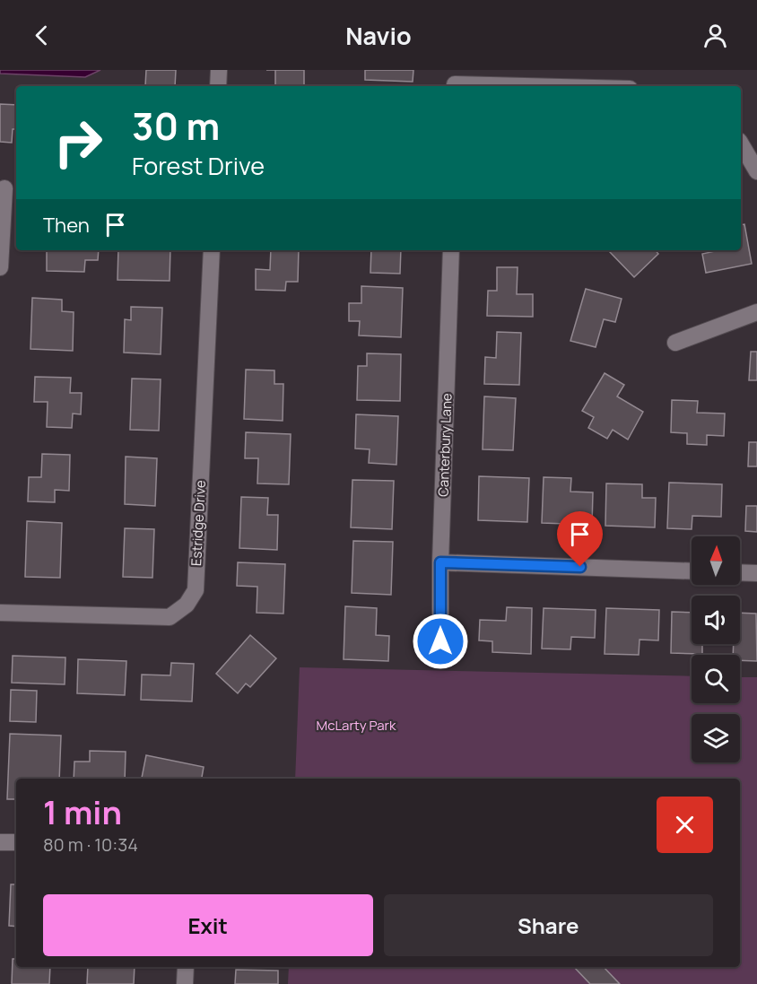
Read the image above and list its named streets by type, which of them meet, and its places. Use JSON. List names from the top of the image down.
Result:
{
  "streets": {
    "street": ["Canterbury Lane", "Estridge Drive"]
  },
  "parks": ["McLarty Park"],
  "north": "top",
  "page": {
    "header": "Navio",
    "turn": ["30 m", "Forest Drive"],
    "then": "Then",
    "heading": ["1 min", "80 m · 10:34"],
    "buttons": ["Exit", "Share"]
  }
}
